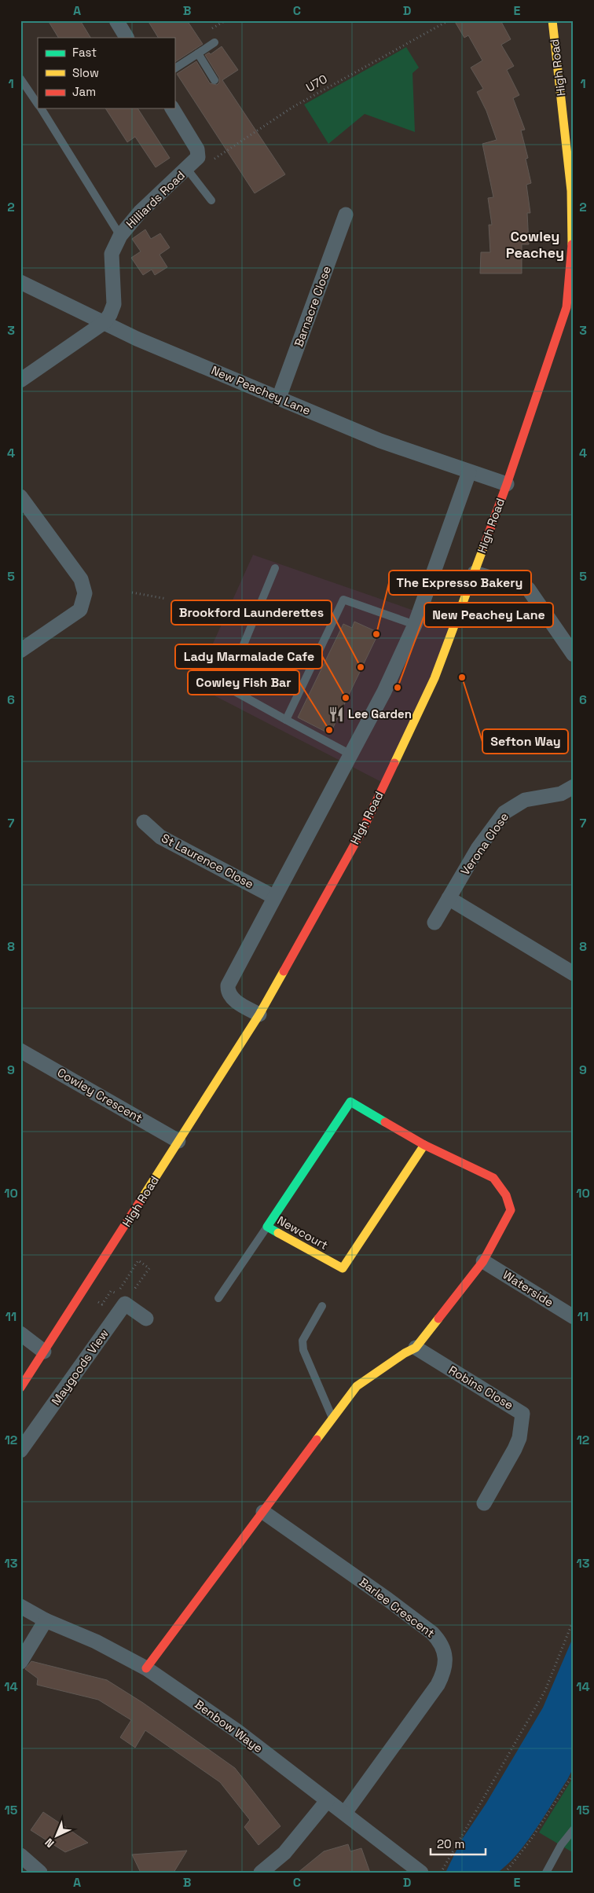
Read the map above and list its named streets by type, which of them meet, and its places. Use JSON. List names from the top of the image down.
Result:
{
  "streets": {
    "main road": ["High Road", "Newcourt"],
    "street": [
      "Hilliards Road",
      "Barnacre Close",
      "New Peachey Lane",
      "Verona Close",
      "St Laurence Close",
      "Cowley Crescent",
      "Waterside",
      "Maygoods View",
      "Robins Close",
      "Barlee Crescent",
      "Benbow Waye"
    ],
    "path": ["U70"]
  },
  "crossings": [
    ["High Road", "New Peachey Lane"],
    ["High Road", "Cowley Crescent"],
    ["U70", "Hilliards Road"],
    ["Hilliards Road", "New Peachey Lane"],
    ["Barnacre Close", "New Peachey Lane"],
    ["Newcourt", "Waterside"],
    ["Newcourt", "Robins Close"],
    ["Barlee Crescent", "Benbow Waye"]
  ],
  "districts": ["Cowley Peachey"],
  "places": {
    "other": [
      "The Expresso Bakery",
      "Brookford Launderettes",
      "Sefton Way",
      "New Peachey Lane",
      "Lady Marmalade Cafe",
      "Cowley Fish Bar"
    ],
    "restaurant": ["Lee Garden"]
  },
  "legend": ["Fast", "Slow", "Jam"],
  "scale_bar": "20 m",
  "north": "bottom left",
  "grid": {
    "columns": [
      "A",
      "B",
      "C",
      "D",
      "E"
    ],
    "rows": [
      "1",
      "2",
      "3",
      "4",
      "5",
      "6",
      "7",
      "8",
      "9",
      "10",
      "11",
      "12",
      "13",
      "14",
      "15"
    ]
  }
}
